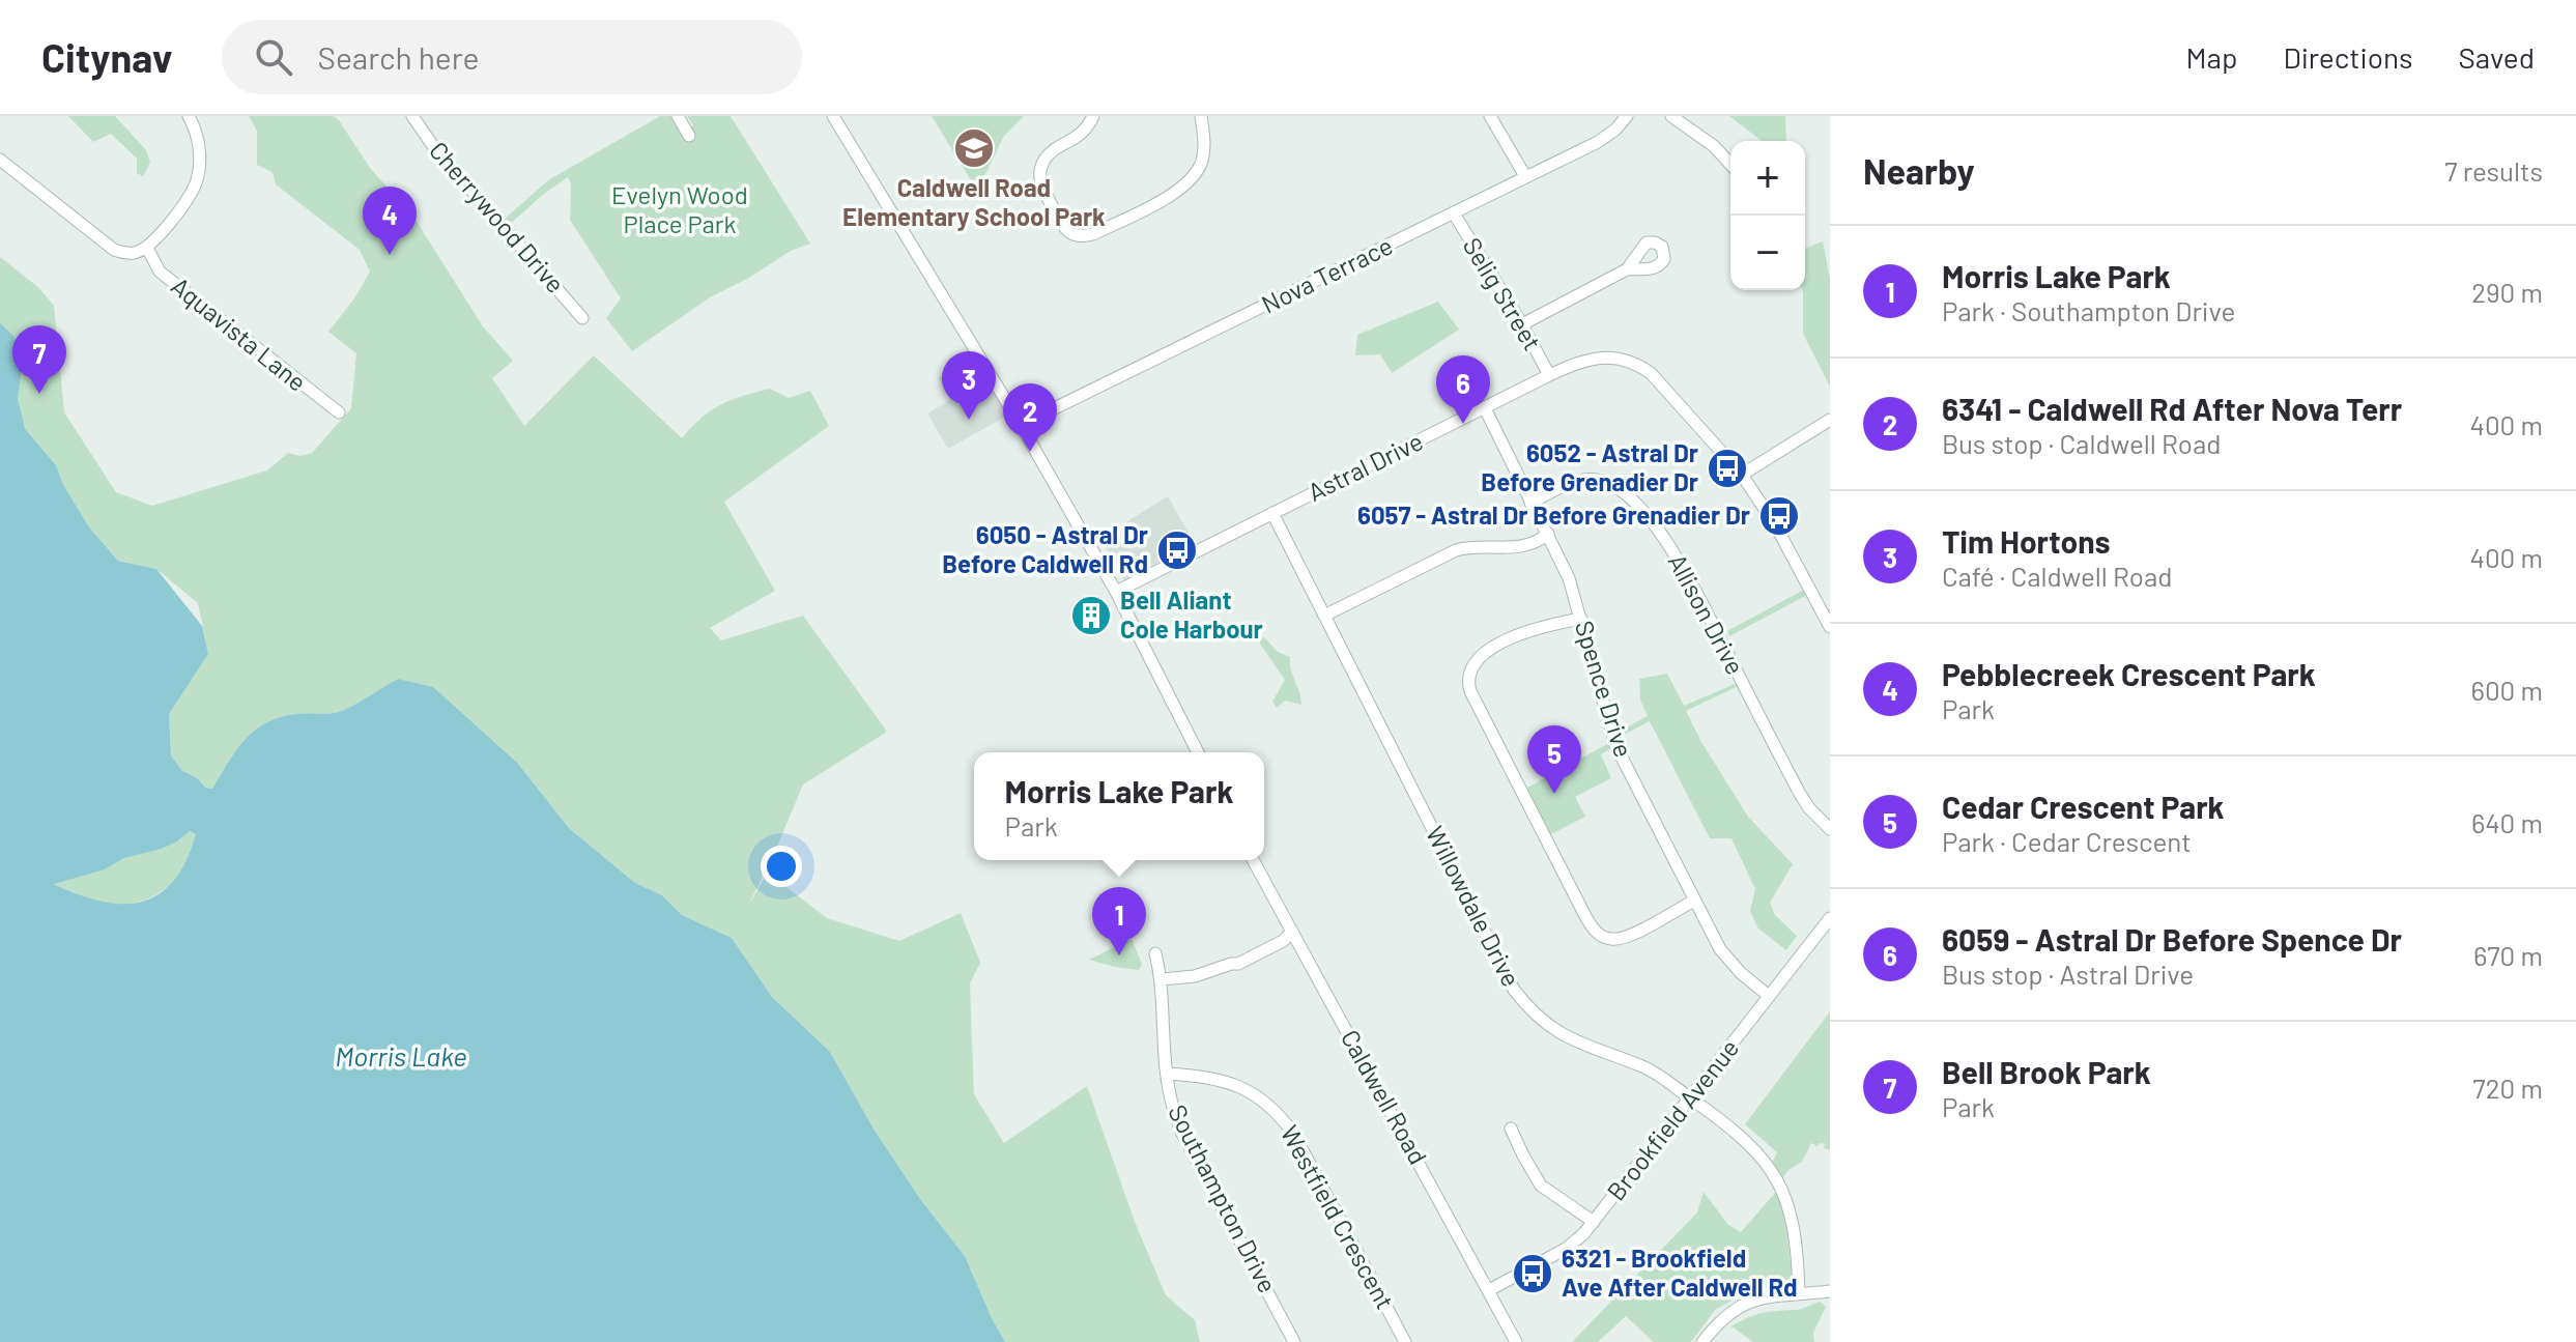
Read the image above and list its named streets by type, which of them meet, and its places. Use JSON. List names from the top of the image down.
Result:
{
  "streets": {
    "street": [
      "Cherrywood Drive",
      "Nova Terrace",
      "Selig Street",
      "Aquavista Lane",
      "Astral Drive",
      "Allison Drive",
      "Spence Drive",
      "Willowdale Drive",
      "Caldwell Road",
      "Brookfield Avenue",
      "Southampton Drive",
      "Westfield Crescent"
    ]
  },
  "crossings": [
    ["Nova Terrace", "Selig Street"],
    ["Selig Street", "Astral Drive"],
    ["Astral Drive", "Spence Drive"],
    ["Astral Drive", "Willowdale Drive"],
    ["Allison Drive", "Spence Drive"],
    ["Spence Drive", "Brookfield Avenue"],
    ["Willowdale Drive", "Brookfield Avenue"],
    ["Caldwell Road", "Brookfield Avenue"],
    ["Southampton Drive", "Westfield Crescent"]
  ],
  "water": ["Morris Lake"],
  "parks": ["Evelyn Wood Place Park"],
  "places": {
    "school or university": ["Caldwell Road Elementary School Park"],
    "bus stop": [
      "6052 - Astral Dr Before Grenadier Dr",
      "6057 - Astral Dr Before Grenadier Dr",
      "6050 - Astral Dr Before Caldwell Rd",
      "6321 - Brookfield Ave After Caldwell Rd"
    ],
    "building": ["Bell Aliant Cole Harbour"]
  },
  "page": {
    "header": "Citynav",
    "search": "Search here",
    "nav": ["Map", "Directions", "Saved"],
    "heading": ["Nearby", "7 results"],
    "map_buttons": ["+", "−"],
    "pins": [
      "4",
      "7",
      "3",
      "6",
      "2",
      "5",
      "1"
    ],
    "list": [
      {
        "mark": "1",
        "name": "Morris Lake Park",
        "note": "Park · Southampton Drive",
        "value": "290 m"
      },
      {
        "mark": "2",
        "name": "6341 - Caldwell Rd After Nova Terr",
        "note": "Bus stop · Caldwell Road",
        "value": "400 m"
      },
      {
        "mark": "3",
        "name": "Tim Hortons",
        "note": "Café · Caldwell Road",
        "value": "400 m"
      },
      {
        "mark": "4",
        "name": "Pebblecreek Crescent Park",
        "note": "Park",
        "value": "600 m"
      },
      {
        "mark": "5",
        "name": "Cedar Crescent Park",
        "note": "Park · Cedar Crescent",
        "value": "640 m"
      },
      {
        "mark": "6",
        "name": "6059 - Astral Dr Before Spence Dr",
        "note": "Bus stop · Astral Drive",
        "value": "670 m"
      },
      {
        "mark": "7",
        "name": "Bell Brook Park",
        "note": "Park",
        "value": "720 m"
      }
    ],
    "popup": ["Morris Lake Park", "Park"]
  }
}
